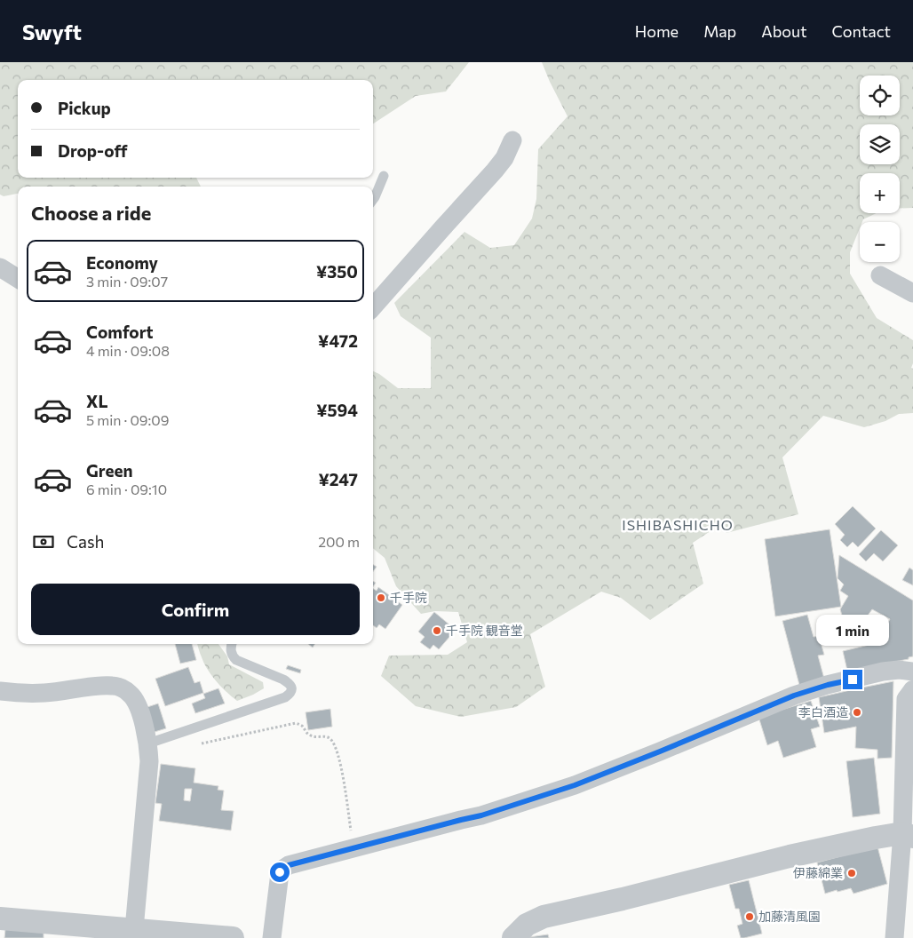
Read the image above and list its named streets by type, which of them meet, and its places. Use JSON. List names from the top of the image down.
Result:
{
  "districts": ["ISHIBASHICHO"],
  "places": [
    "千手院",
    "千手院 観音堂",
    "李白酒造",
    "伊藤綿業",
    "加藤清風園"
  ],
  "page": {
    "header": "Swyft",
    "nav": [
      "Home",
      "Map",
      "About",
      "Contact"
    ],
    "map_buttons": ["+", "−"],
    "banner": ["Pickup", "Drop-off"],
    "heading": "Choose a ride",
    "list": [
      {
        "name": "Economy",
        "note": "3 min · 09:07",
        "value": "¥350"
      },
      {
        "name": "Comfort",
        "note": "4 min · 09:08",
        "value": "¥472"
      },
      {
        "name": "XL",
        "note": "5 min · 09:09",
        "value": "¥594"
      },
      {
        "name": "Green",
        "note": "6 min · 09:10",
        "value": "¥247"
      }
    ],
    "pay": ["Cash", "200 m"],
    "buttons": "Confirm",
    "bubble": "1 min"
  }
}
